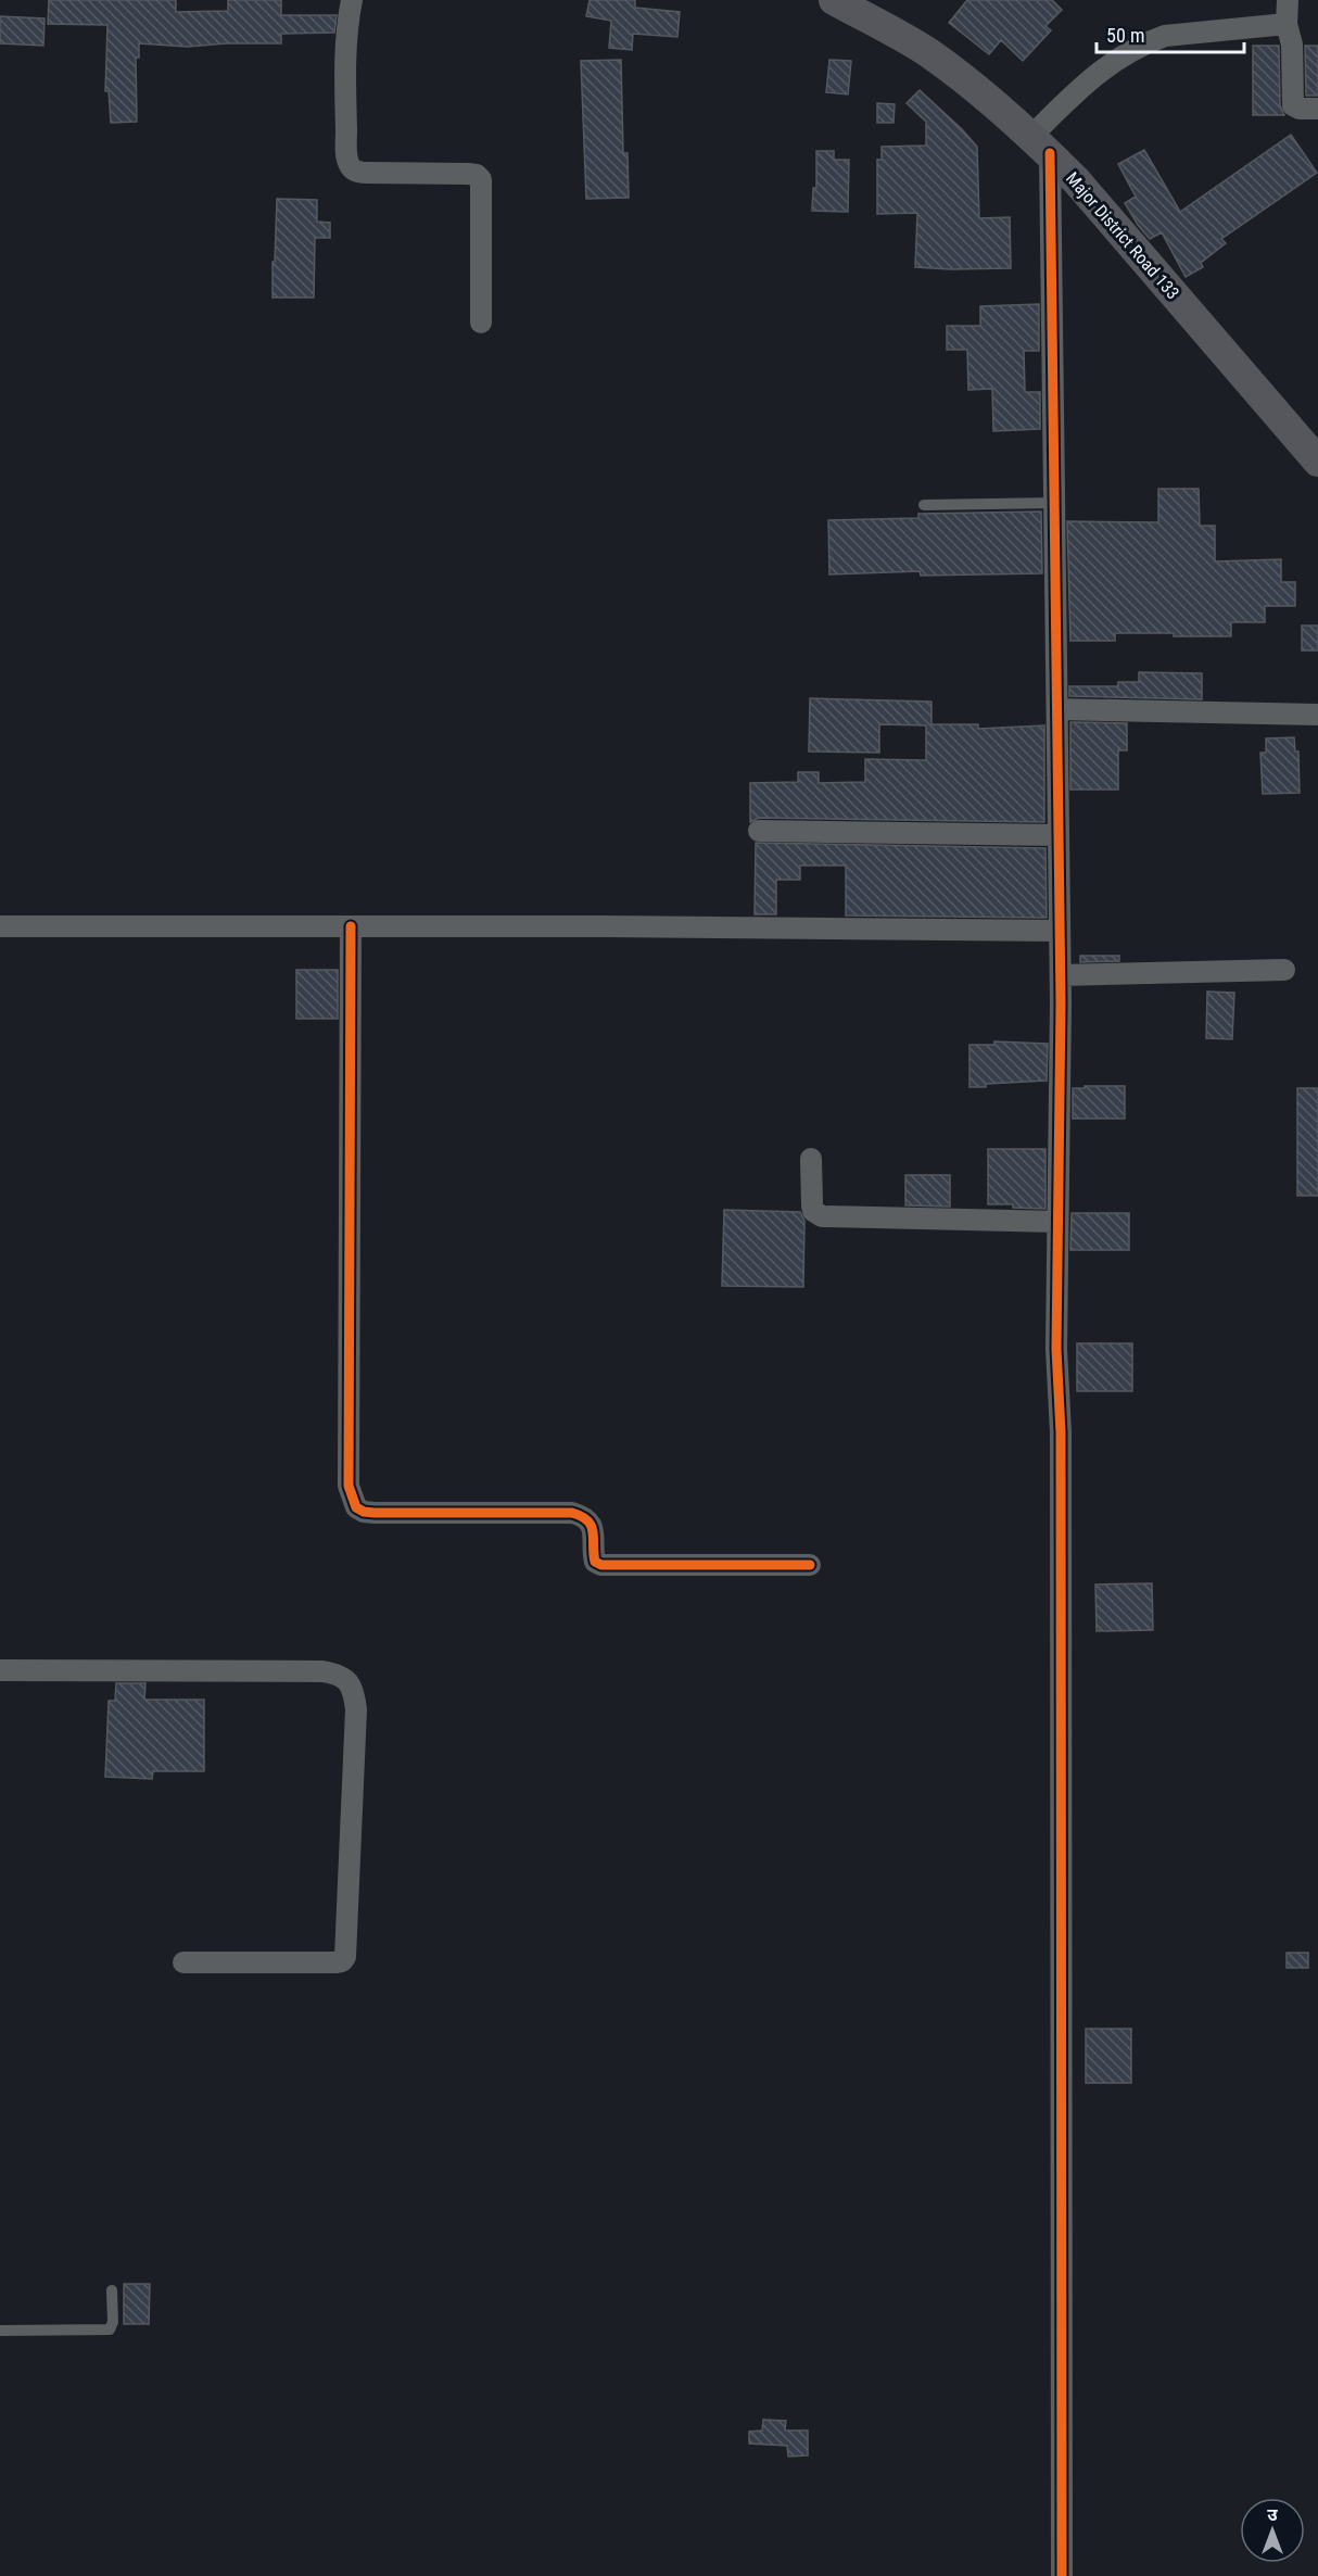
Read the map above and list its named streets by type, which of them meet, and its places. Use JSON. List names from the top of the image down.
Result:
{
  "streets": {
    "main road": ["Major District Road 133"]
  },
  "scale_bar": "50 m",
  "north": "top"
}
